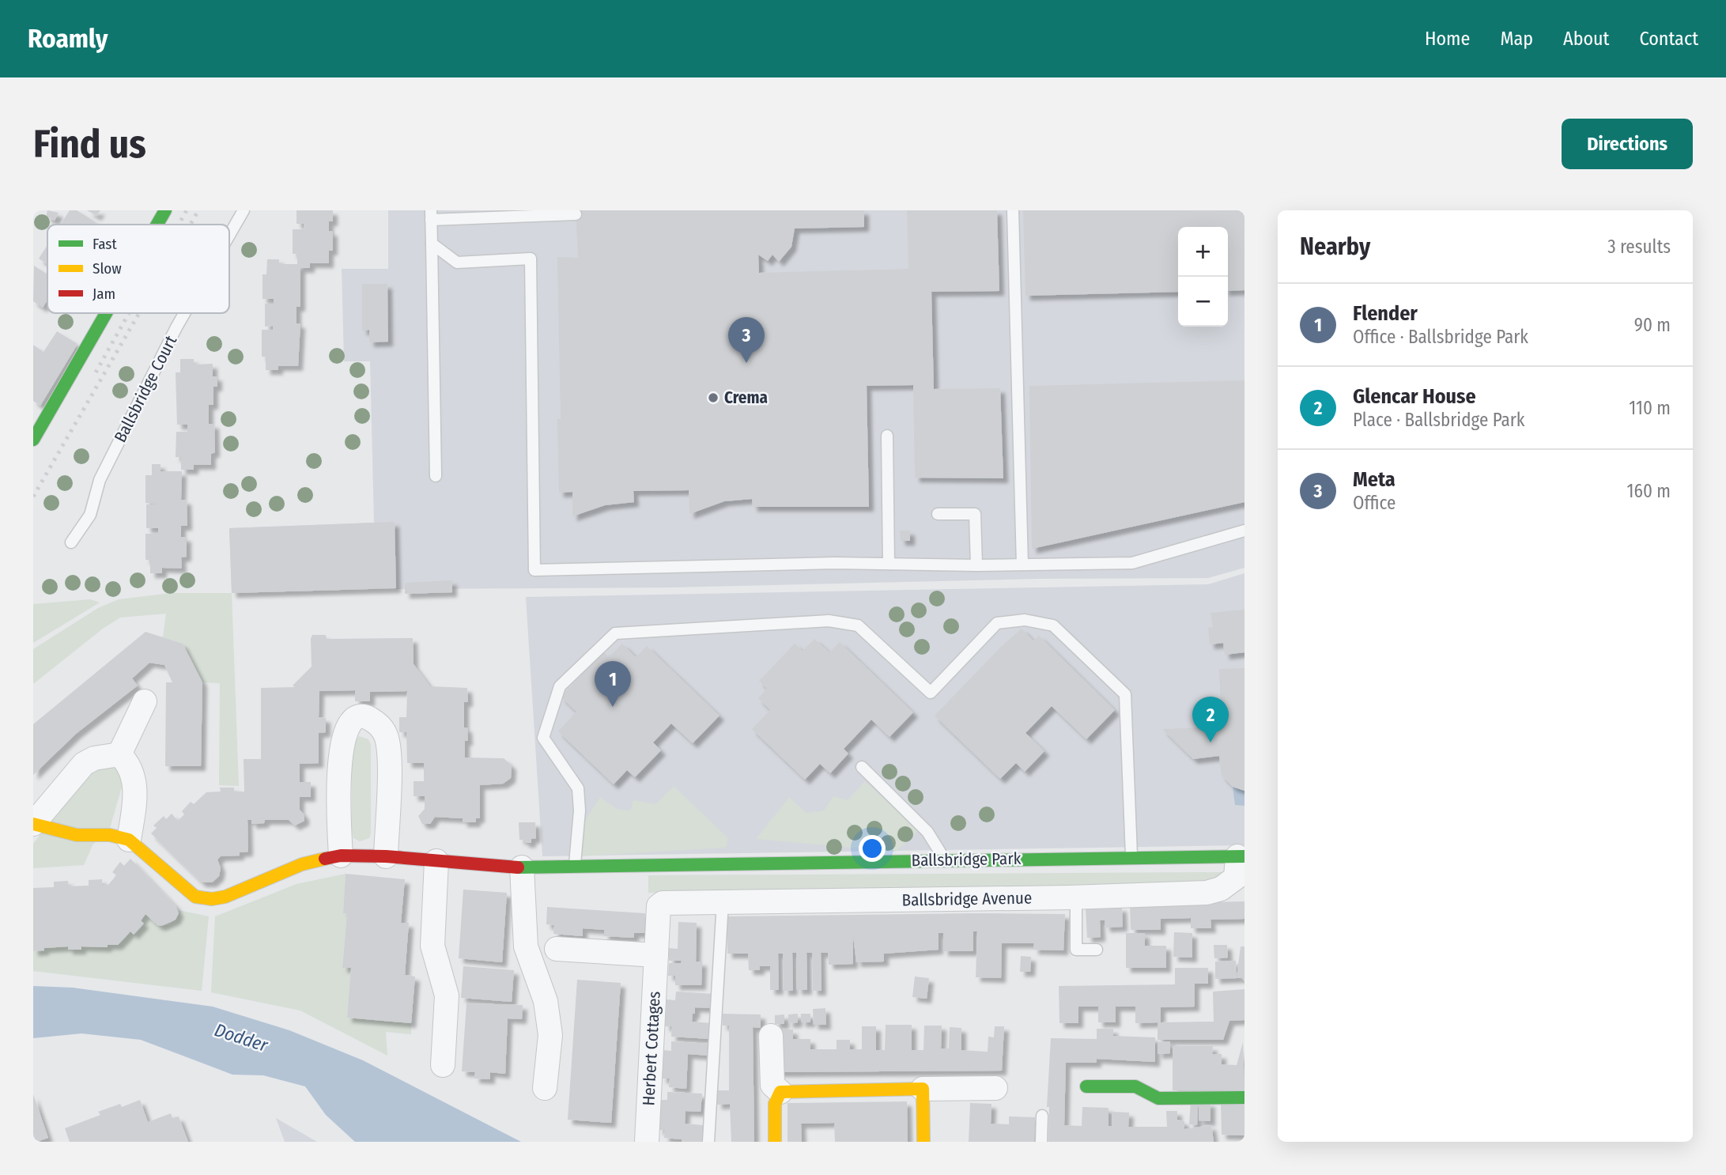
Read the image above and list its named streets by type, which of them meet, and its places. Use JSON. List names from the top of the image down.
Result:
{
  "streets": {
    "street": ["Ballsbridge Park", "Ballsbridge Avenue", "Herbert Cottages"],
    "lane": ["Ballsbridge Court"]
  },
  "crossings": [
    ["Ballsbridge Park", "Ballsbridge Avenue"],
    ["Ballsbridge Avenue", "Herbert Cottages"]
  ],
  "water": ["Dodder"],
  "places": ["Crema"],
  "legend": ["Fast", "Slow", "Jam"],
  "page": {
    "header": "Roamly",
    "nav": [
      "Home",
      "Map",
      "About",
      "Contact"
    ],
    "buttons": "Directions",
    "title": "Find us",
    "heading": ["Nearby", "3 results"],
    "map_buttons": ["+", "−"],
    "list": [
      {
        "mark": "1",
        "name": "Flender",
        "note": "Office · Ballsbridge Park",
        "value": "90 m"
      },
      {
        "mark": "2",
        "name": "Glencar House",
        "note": "Place · Ballsbridge Park",
        "value": "110 m"
      },
      {
        "mark": "3",
        "name": "Meta",
        "note": "Office",
        "value": "160 m"
      }
    ],
    "pins": ["3", "1", "2"]
  }
}
